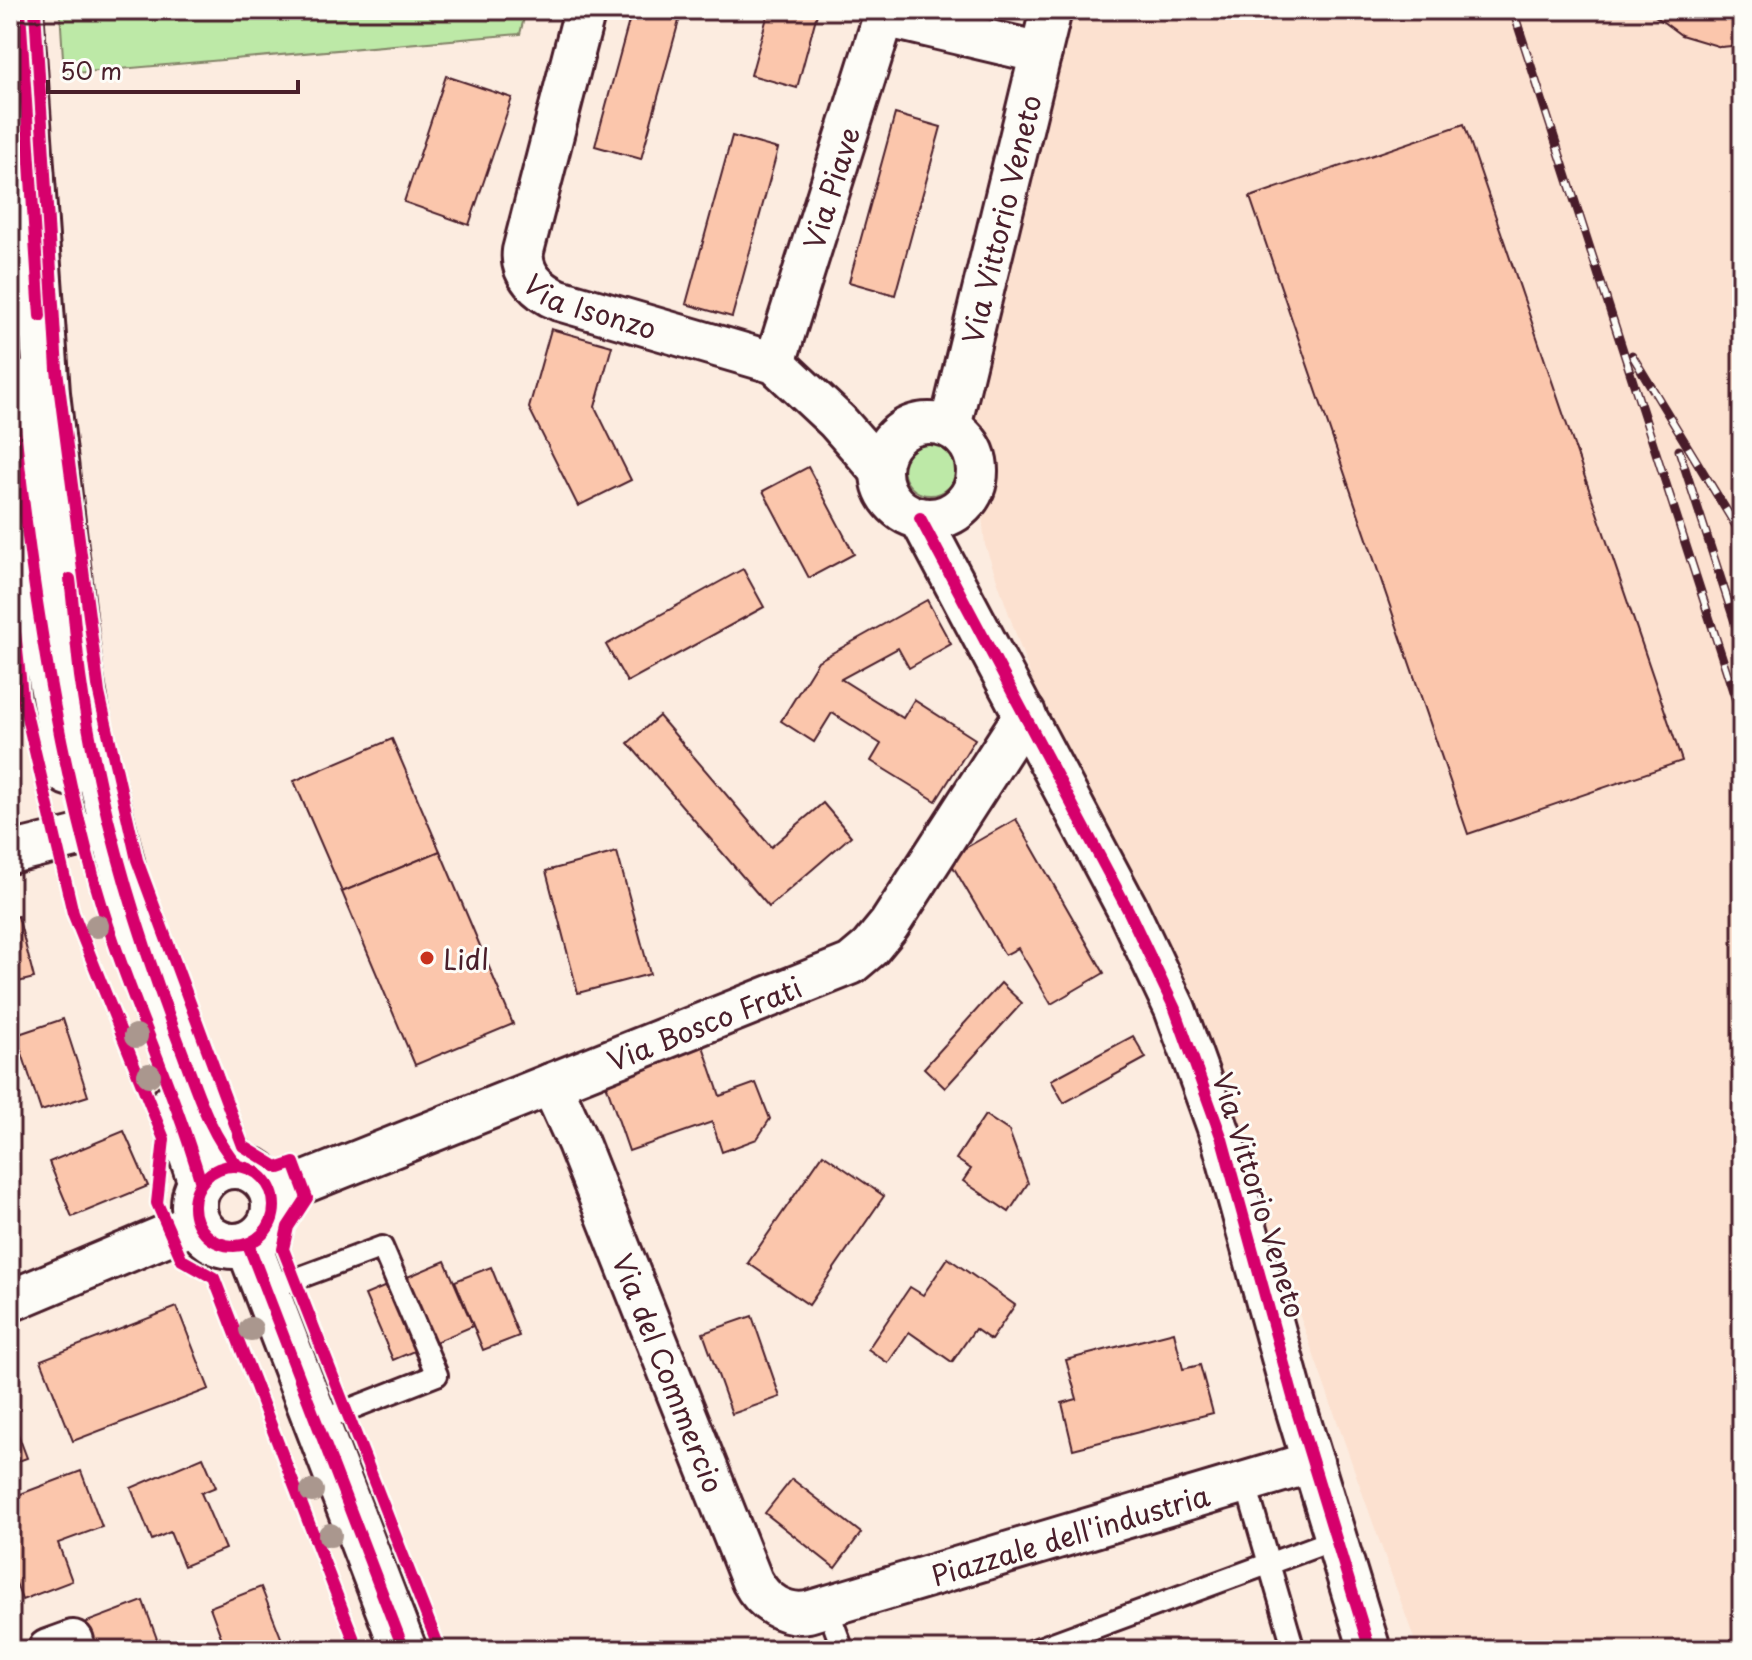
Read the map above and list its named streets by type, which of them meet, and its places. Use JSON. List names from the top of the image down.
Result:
{
  "streets": {
    "street": [
      "Via Piave",
      "Via Vittorio Veneto",
      "Via Isonzo",
      "Via Bosco Frati",
      "Via del Commercio",
      "Piazzale dell'industria"
    ]
  },
  "crossings": [
    ["Via Piave", "Via Isonzo"],
    ["Via Vittorio Veneto", "Via Isonzo"],
    ["Via Vittorio Veneto", "Via Bosco Frati"],
    ["Via Vittorio Veneto", "Piazzale dell'industria"],
    ["Via Bosco Frati", "Via del Commercio"],
    ["Via del Commercio", "Piazzale dell'industria"]
  ],
  "places": ["Lidl"],
  "scale_bar": "50 m"
}
